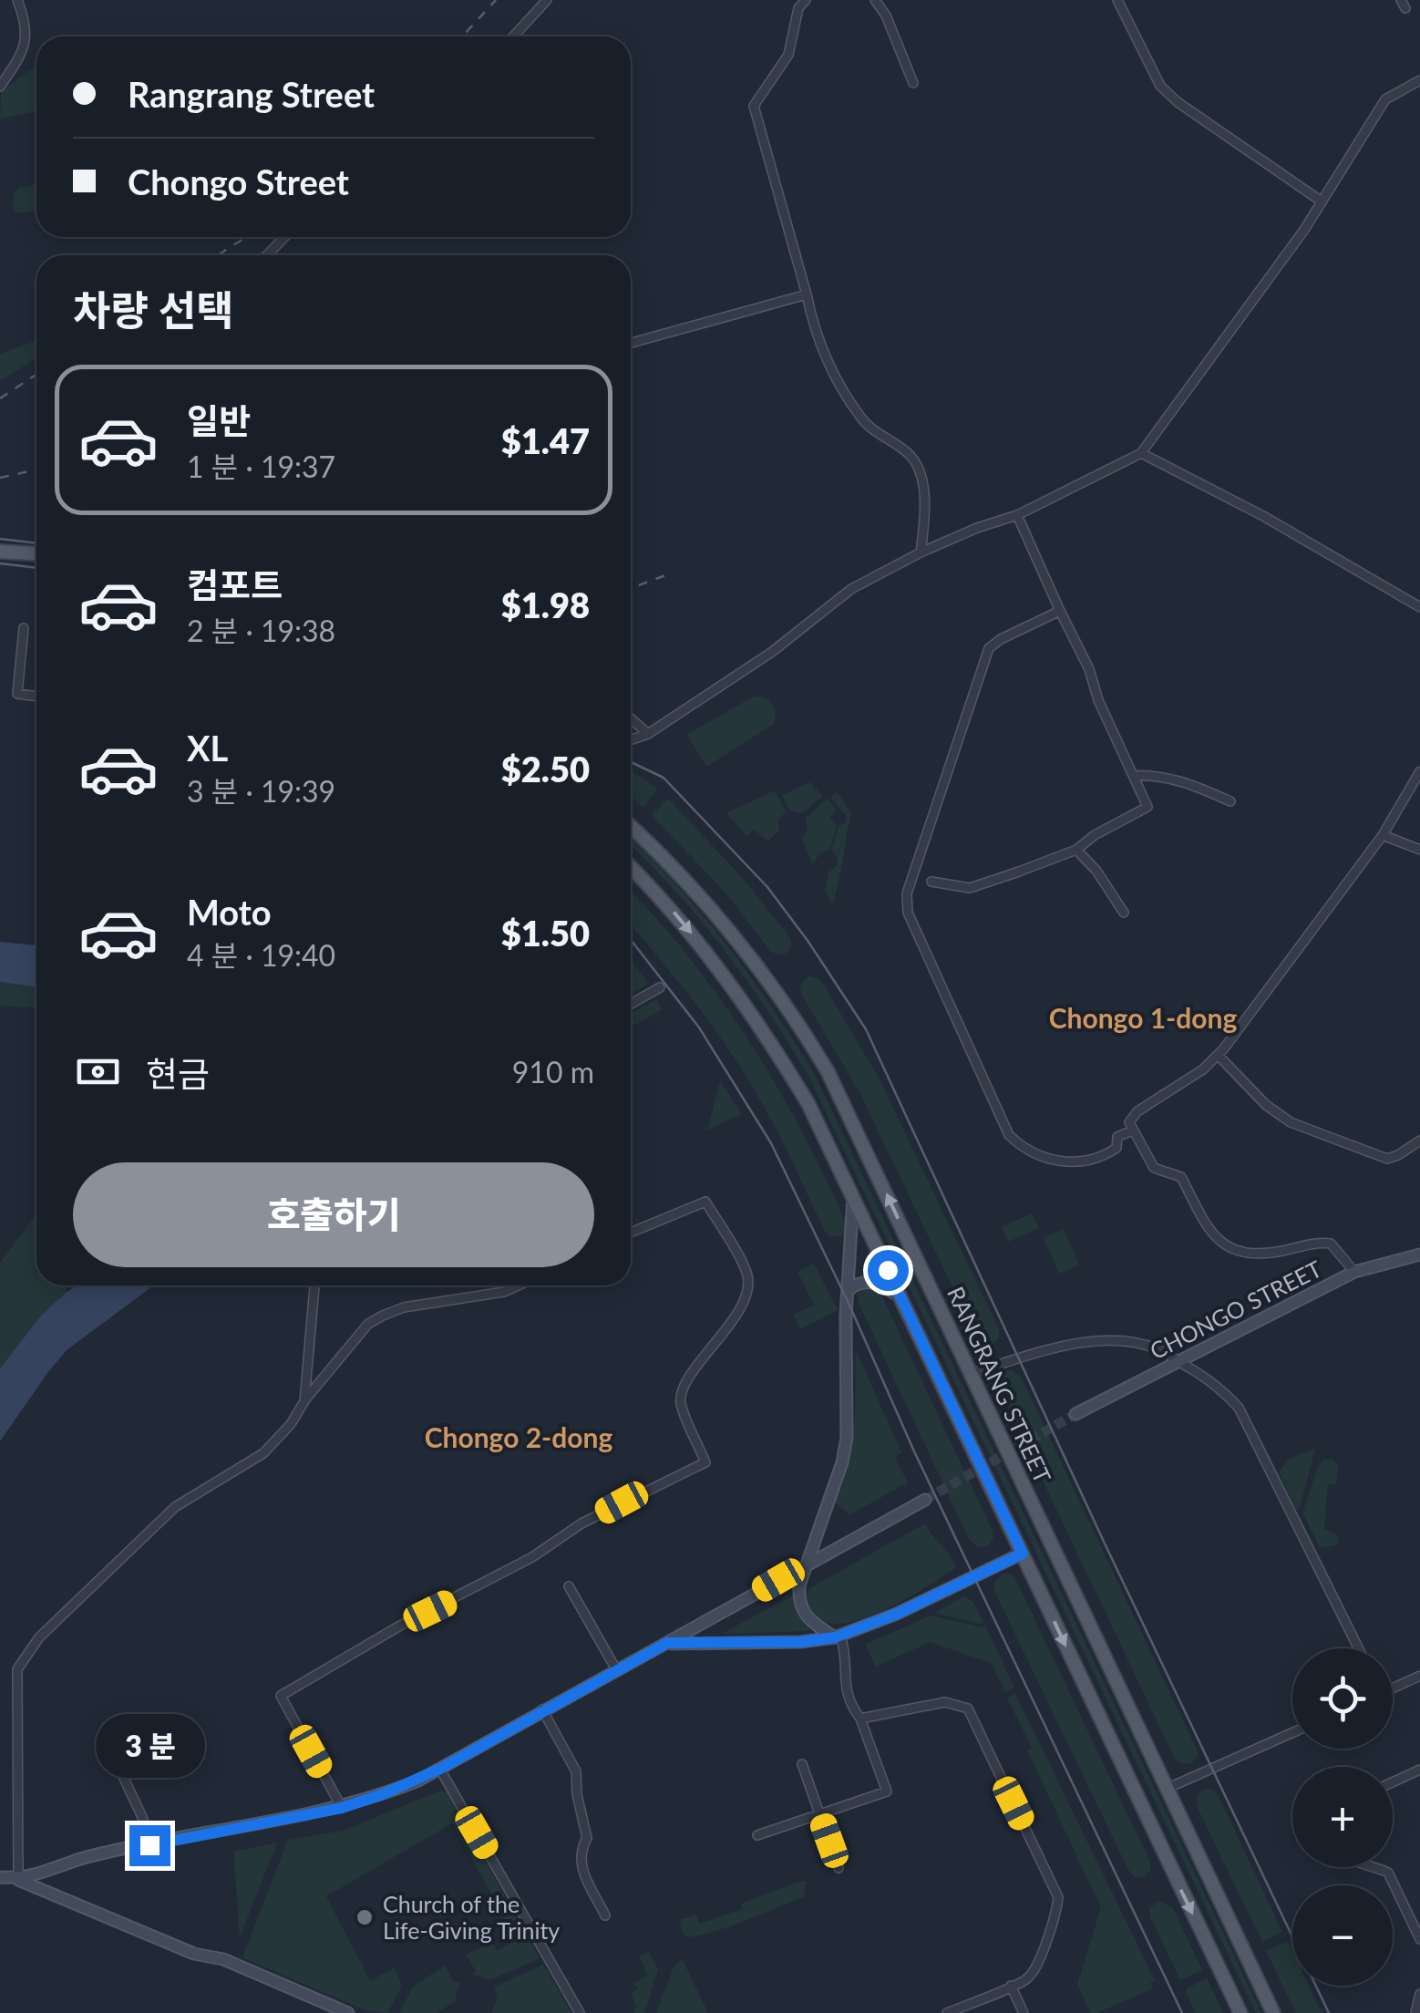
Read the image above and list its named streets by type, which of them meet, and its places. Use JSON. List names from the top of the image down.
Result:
{
  "streets": {
    "main road": ["CHONGO STREET", "RANGRANG STREET"]
  },
  "districts": ["Chongo 1-dong", "Chongo 2-dong"],
  "places": ["Church of the Life-Giving Trinity"],
  "page": {
    "banner": ["Rangrang Street", "Chongo Street"],
    "heading": "차량 선택",
    "list": [
      {
        "name": "일반",
        "note": "1 분 · 19:37",
        "value": "$1.47"
      },
      {
        "name": "컴포트",
        "note": "2 분 · 19:38",
        "value": "$1.98"
      },
      {
        "name": "XL",
        "note": "3 분 · 19:39",
        "value": "$2.50"
      },
      {
        "name": "Moto",
        "note": "4 분 · 19:40",
        "value": "$1.50"
      }
    ],
    "pay": ["현금", "910 m"],
    "buttons": "호출하기",
    "map_buttons": ["+", "−"],
    "bubble": "3 분"
  }
}
